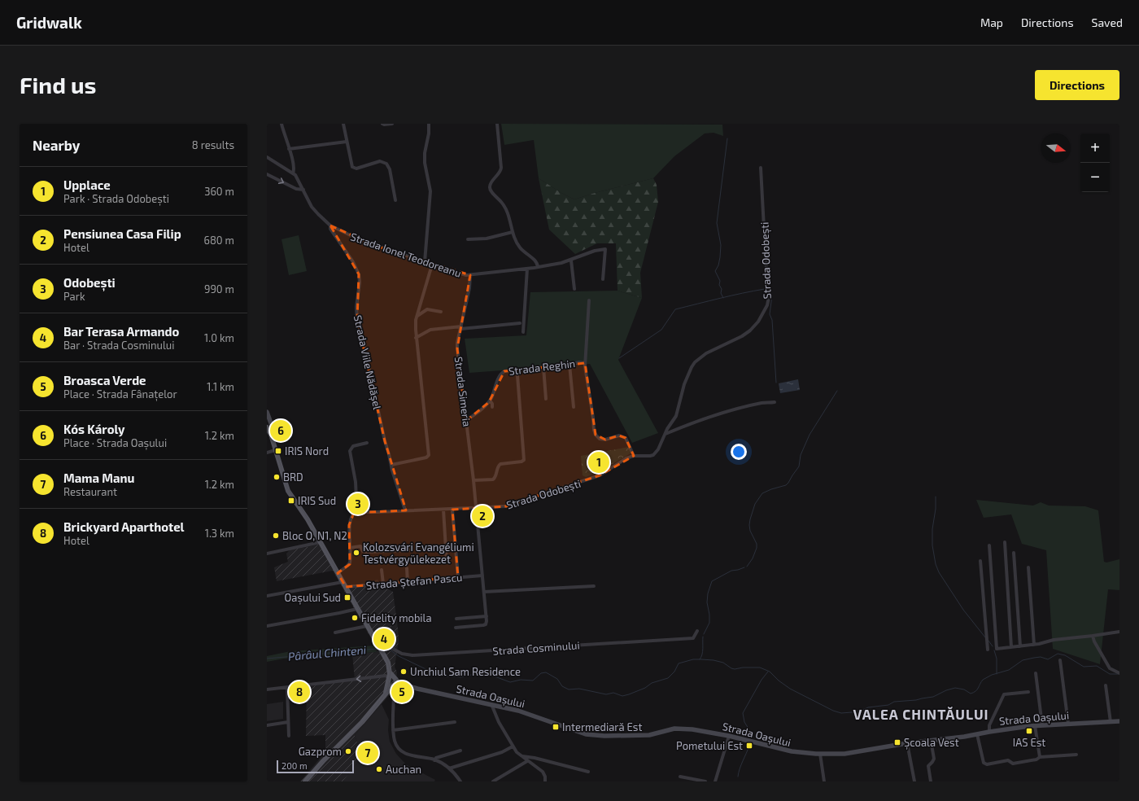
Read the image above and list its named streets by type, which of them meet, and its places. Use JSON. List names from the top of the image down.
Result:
{
  "streets": {
    "main road": ["Strada Oașului"],
    "street": [
      "Strada Ionel Teodoreanu",
      "Strada Odobești",
      "Strada Viile Nădășel",
      "Strada Reghin",
      "Strada Simeria",
      "Strada Ștefan Pascu",
      "Strada Cosminului"
    ]
  },
  "crossings": [
    ["Strada Ionel Teodoreanu", "Strada Viile Nădășel"],
    ["Strada Ionel Teodoreanu", "Strada Simeria"],
    ["Strada Odobești", "Strada Viile Nădășel"],
    ["Strada Odobești", "Strada Simeria"],
    ["Strada Reghin", "Strada Simeria"],
    ["Strada Simeria", "Strada Ștefan Pascu"]
  ],
  "districts": ["VALEA CHINTĂULUI"],
  "water": ["Pârâul Chinteni"],
  "places": {
    "transit": [
      "IRIS Nord",
      "IRIS Sud",
      "Oașului Sud",
      "Intermediară Est",
      "IAS Est",
      "Școala Vest",
      "Pometului Est"
    ],
    "other": [
      "BRD",
      "Bloc O, N1, N2",
      "Kolozsvári Evangéliumi Testvérgyülekezet",
      "Fidelity mobila",
      "Unchiul Sam Residence",
      "Gazprom",
      "Auchan"
    ]
  },
  "scale_bar": "200 m",
  "north": "right",
  "page": {
    "header": "Gridwalk",
    "nav": ["Map", "Directions", "Saved"],
    "buttons": "Directions",
    "title": "Find us",
    "heading": ["Nearby", "8 results"],
    "map_buttons": ["+", "−"],
    "list": [
      {
        "mark": "1",
        "name": "Upplace",
        "note": "Park · Strada Odobești",
        "value": "360 m"
      },
      {
        "mark": "2",
        "name": "Pensiunea Casa Filip",
        "note": "Hotel",
        "value": "680 m"
      },
      {
        "mark": "3",
        "name": "Odobești",
        "note": "Park",
        "value": "990 m"
      },
      {
        "mark": "4",
        "name": "Bar Terasa Armando",
        "note": "Bar · Strada Cosminului",
        "value": "1.0 km"
      },
      {
        "mark": "5",
        "name": "Broasca Verde",
        "note": "Place · Strada Fânațelor",
        "value": "1.1 km"
      },
      {
        "mark": "6",
        "name": "Kós Károly",
        "note": "Place · Strada Oașului",
        "value": "1.2 km"
      },
      {
        "mark": "7",
        "name": "Mama Manu",
        "note": "Restaurant",
        "value": "1.2 km"
      },
      {
        "mark": "8",
        "name": "Brickyard Aparthotel",
        "note": "Hotel",
        "value": "1.3 km"
      }
    ],
    "pins": [
      "6",
      "1",
      "3",
      "2",
      "4",
      "5",
      "8",
      "7"
    ],
    "scale": "200 m"
  }
}
